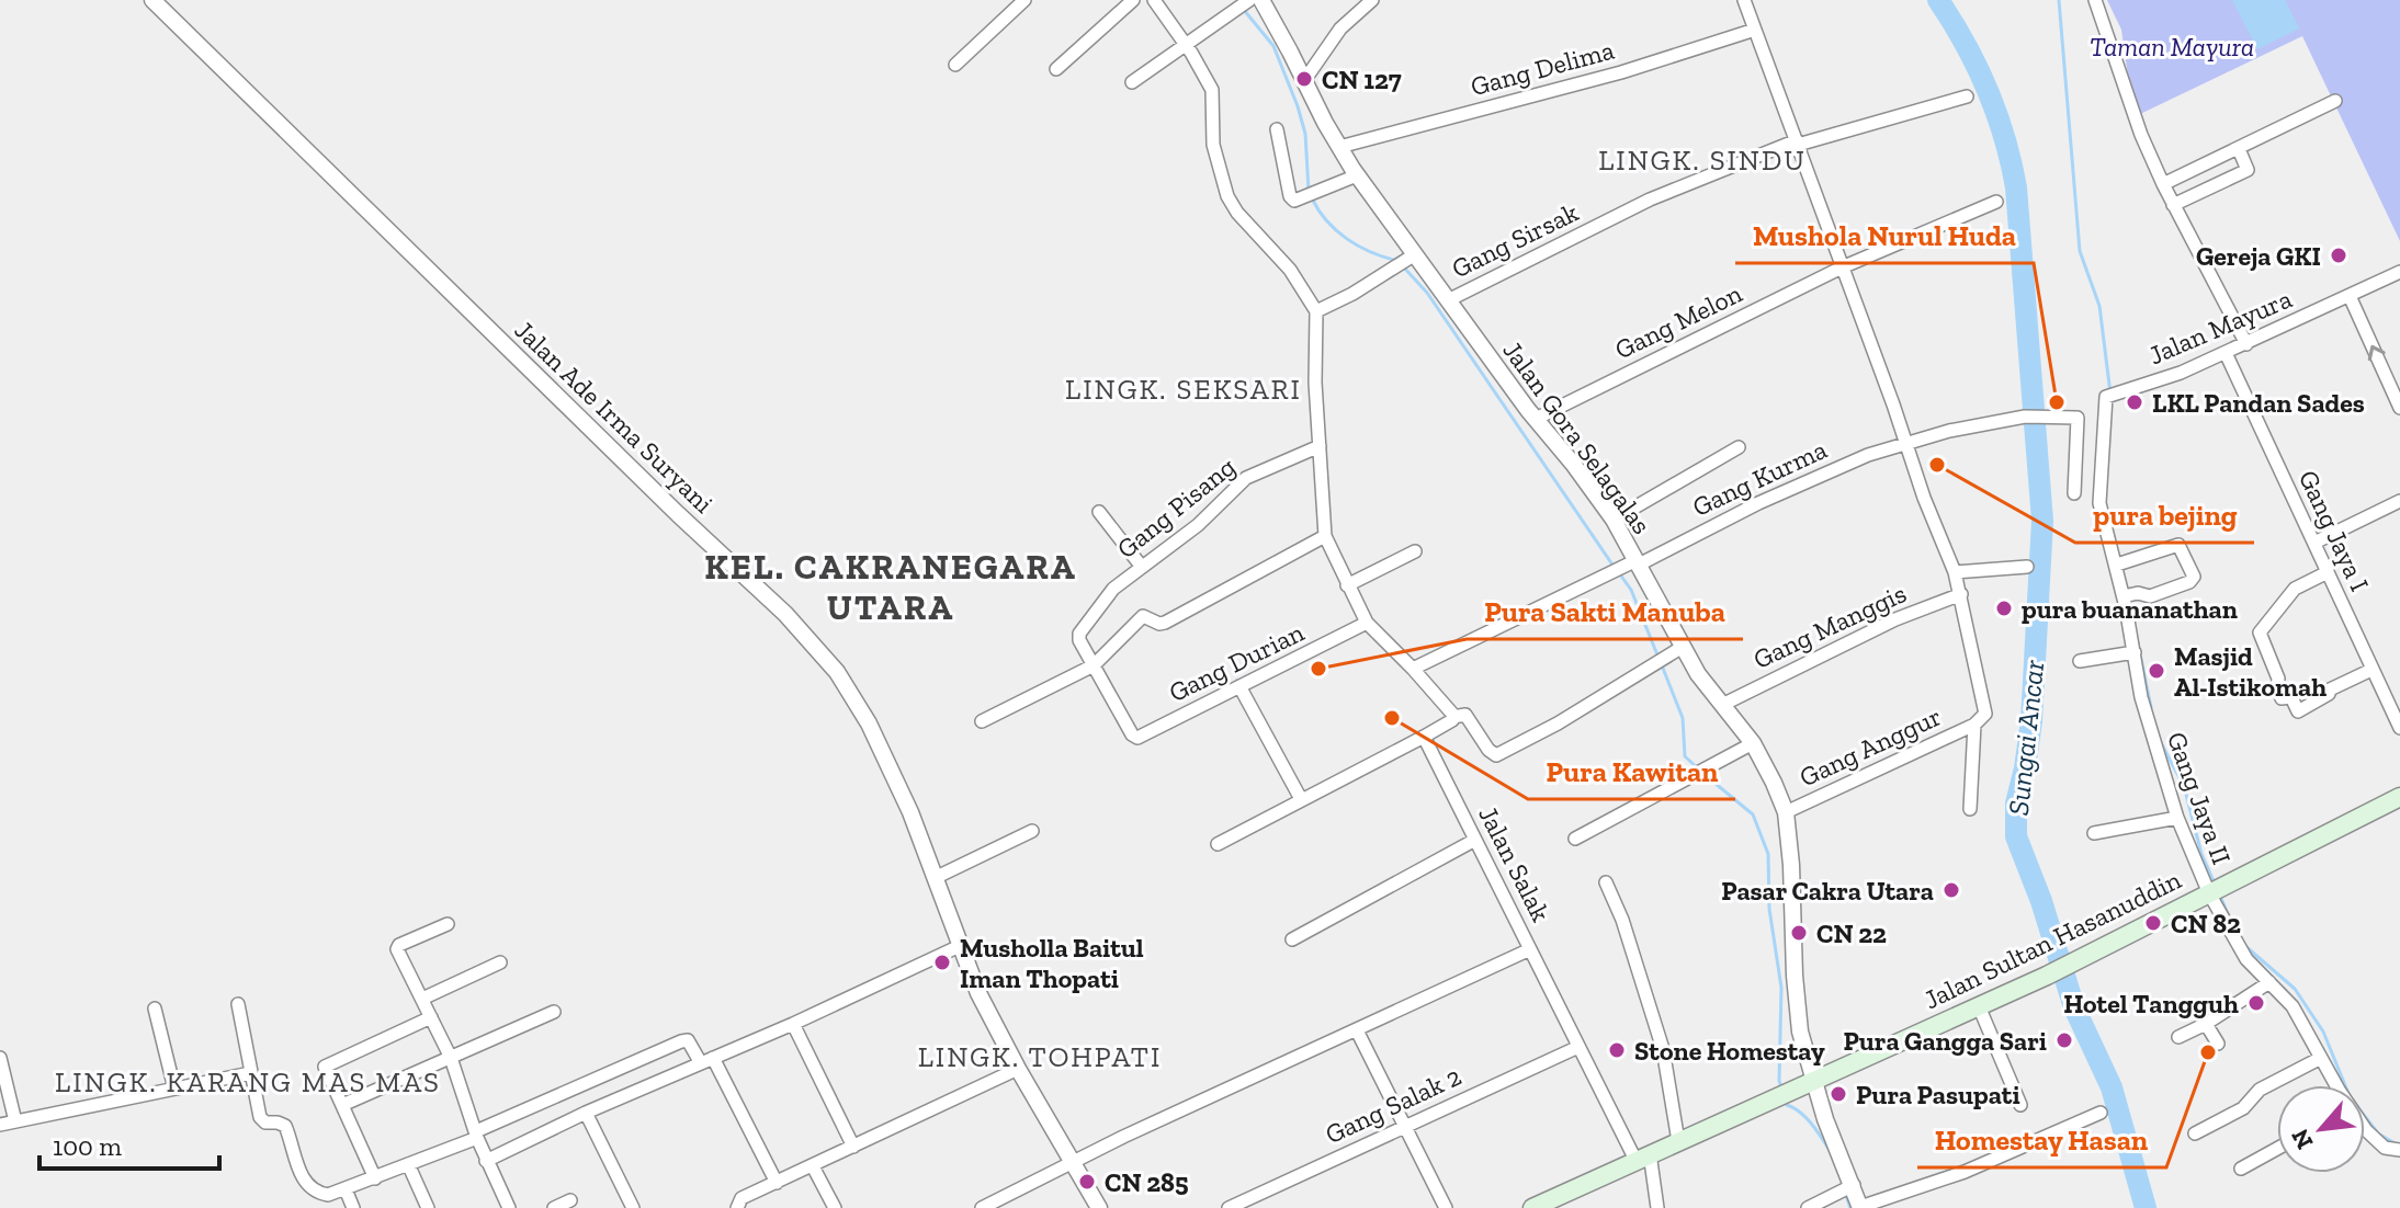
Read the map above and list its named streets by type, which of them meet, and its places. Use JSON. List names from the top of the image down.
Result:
{
  "streets": {
    "main road": ["Jalan Sultan Hasanuddin"],
    "street": [
      "Gang Delima",
      "Gang Sirsak",
      "Gang Melon",
      "Jalan Mayura",
      "Jalan Ade Irma Suryani",
      "Jalan Gora Selagalas",
      "Gang Kurma",
      "Gang Pisang",
      "Gang Jaya I",
      "Gang Manggis",
      "Gang Durian",
      "Gang Anggur",
      "Gang Jaya II",
      "Jalan Salak",
      "Gang Salak 2"
    ]
  },
  "crossings": [
    ["Gang Delima", "Jalan Gora Selagalas"],
    ["Gang Sirsak", "Jalan Gora Selagalas"],
    ["Gang Melon", "Jalan Gora Selagalas"],
    ["Jalan Mayura", "Gang Jaya I"],
    ["Jalan Mayura", "Gang Jaya II"],
    ["Jalan Gora Selagalas", "Gang Kurma"],
    ["Jalan Gora Selagalas", "Gang Manggis"],
    ["Jalan Gora Selagalas", "Gang Anggur"],
    ["Jalan Gora Selagalas", "Jalan Sultan Hasanuddin"],
    ["Gang Pisang", "Gang Durian"],
    ["Gang Jaya II", "Jalan Sultan Hasanuddin"],
    ["Jalan Salak", "Jalan Sultan Hasanuddin"],
    ["Jalan Salak", "Gang Salak 2"]
  ],
  "districts": [
    "LINGK. SINDU",
    "LINGK. SEKSARI",
    "KEL. CAKRANEGARA UTARA",
    "LINGK. TOHPATI",
    "LINGK. KARANG MAS MAS"
  ],
  "water": ["Sungai Ancar"],
  "parks": ["Taman Mayura"],
  "places": [
    "CN 127",
    "Gereja GKI",
    "Mushola Nurul Huda",
    "LKL Pandan Sades",
    "pura bejing",
    "pura buananathan",
    "Pura Sakti Manuba",
    "Masjid Al-Istikomah",
    "Pura Kawitan",
    "Pasar Cakra Utara",
    "CN 82",
    "CN 22",
    "Musholla Baitul Iman Thopati",
    "Hotel Tangguh",
    "Pura Gangga Sari",
    "Stone Homestay",
    "Homestay Hasan",
    "Pura Pasupati",
    "CN 285"
  ],
  "scale_bar": "100 m",
  "north": "bottom left"
}
